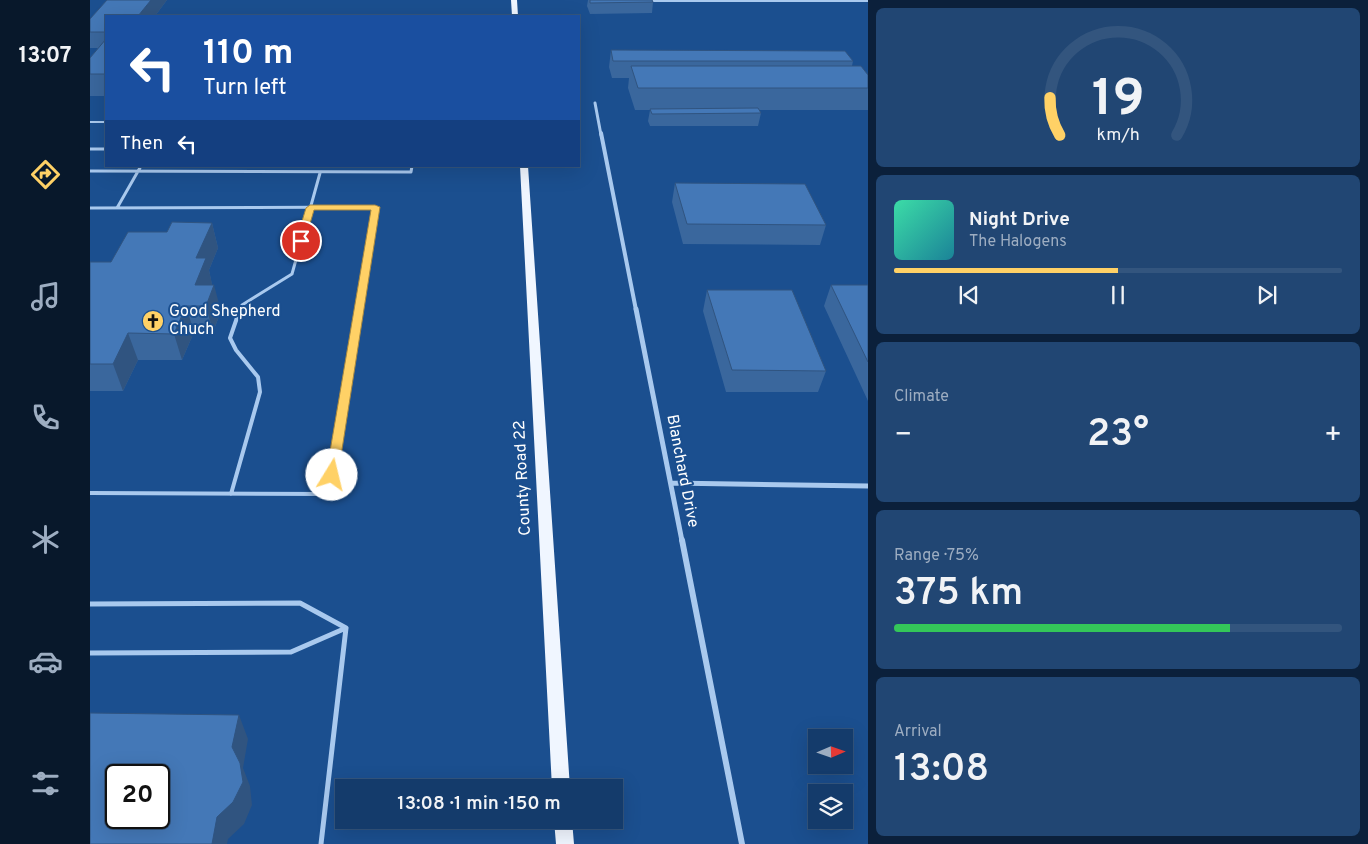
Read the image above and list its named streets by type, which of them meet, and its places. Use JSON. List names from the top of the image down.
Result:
{
  "streets": {
    "main road": ["County Road 22"],
    "street": ["Blanchard Drive"]
  },
  "places": {
    "church": ["Good Shepherd Chuch"]
  },
  "north": "right",
  "page": {
    "tabs": "13:07",
    "turn": ["110 m", "Turn left"],
    "then": "Then",
    "song": ["Night Drive", "The Halogens"],
    "tile": [
      "Climate",
      ["Range · 75%", "375 km"],
      ["Arrival", "13:08"]
    ],
    "heat": ["−", "23°", "+"],
    "limit": "20",
    "trip": "13:08 · 1 min · 150 m",
    "gauge": ["19", "km/h"]
  }
}
